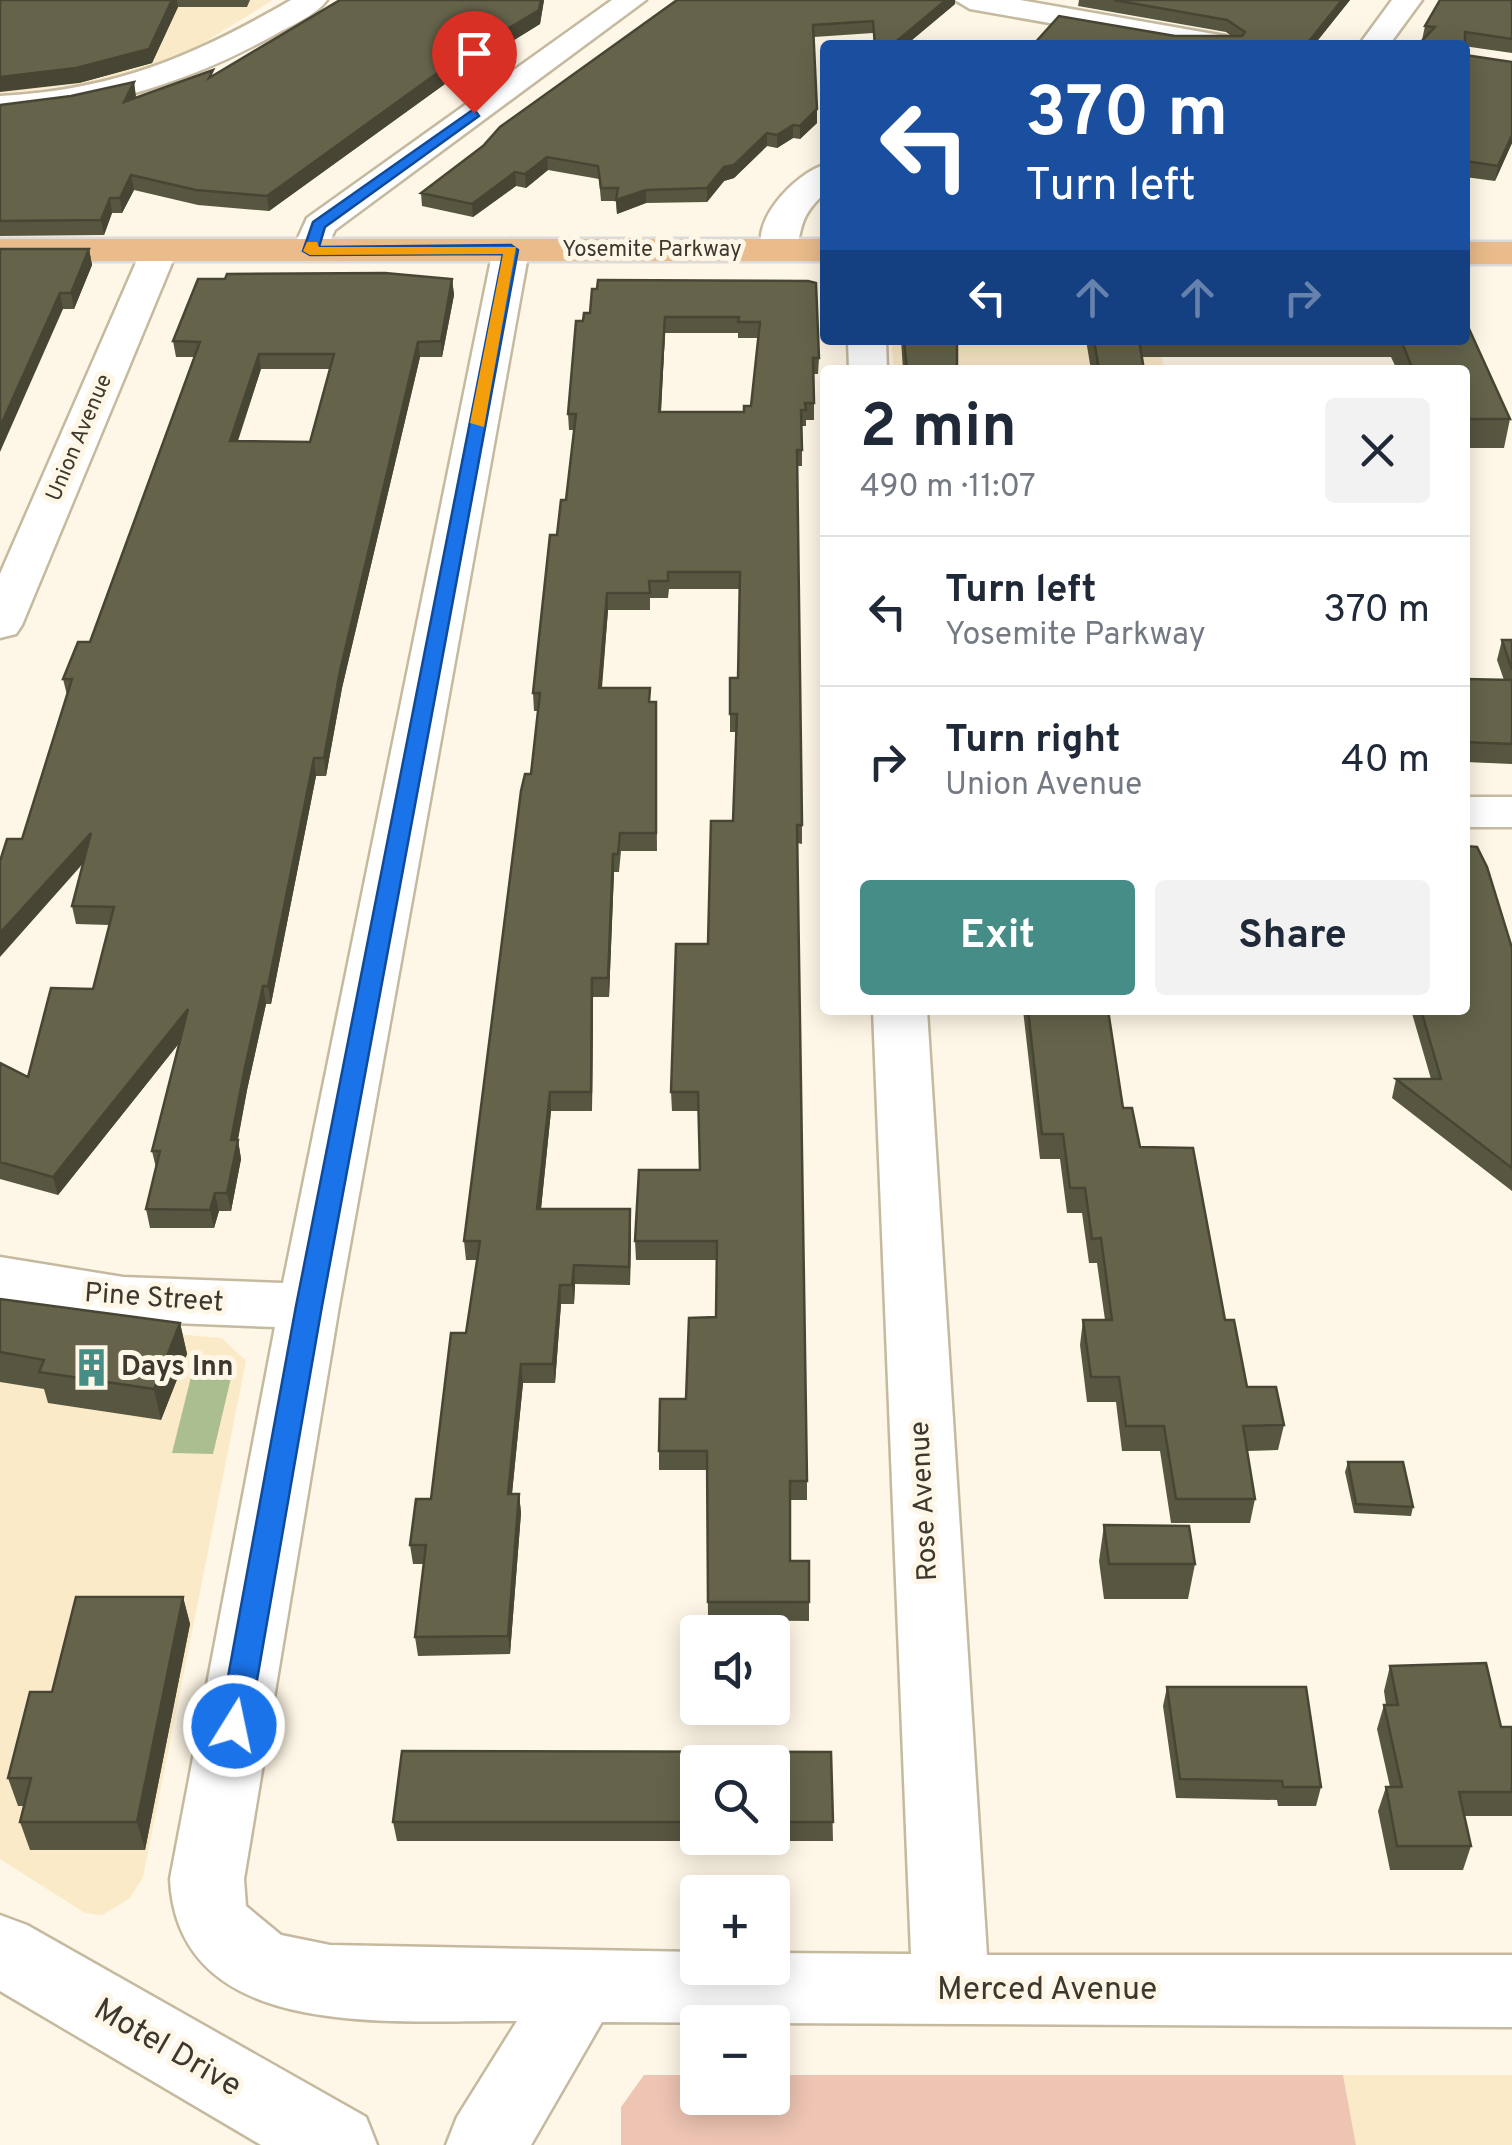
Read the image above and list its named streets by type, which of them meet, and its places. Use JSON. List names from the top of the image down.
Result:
{
  "streets": {
    "main road": ["Yosemite Parkway"],
    "street": [
      "Union Avenue",
      "Pine Street",
      "Rose Avenue",
      "Merced Avenue",
      "Motel Drive"
    ]
  },
  "crossings": [
    ["Yosemite Parkway", "Union Avenue"],
    ["Pine Street", "Merced Avenue"],
    ["Rose Avenue", "Merced Avenue"]
  ],
  "places": {
    "building": ["Days Inn"]
  },
  "page": {
    "turn": ["370 m", "Turn left"],
    "heading": ["2 min", "490 m · 11:07"],
    "list": [
      {
        "name": "Turn left",
        "note": "Yosemite Parkway",
        "value": "370 m"
      },
      {
        "name": "Turn right",
        "note": "Union Avenue",
        "value": "40 m"
      }
    ],
    "buttons": ["Exit", "Share"],
    "map_buttons": ["+", "−"]
  }
}
